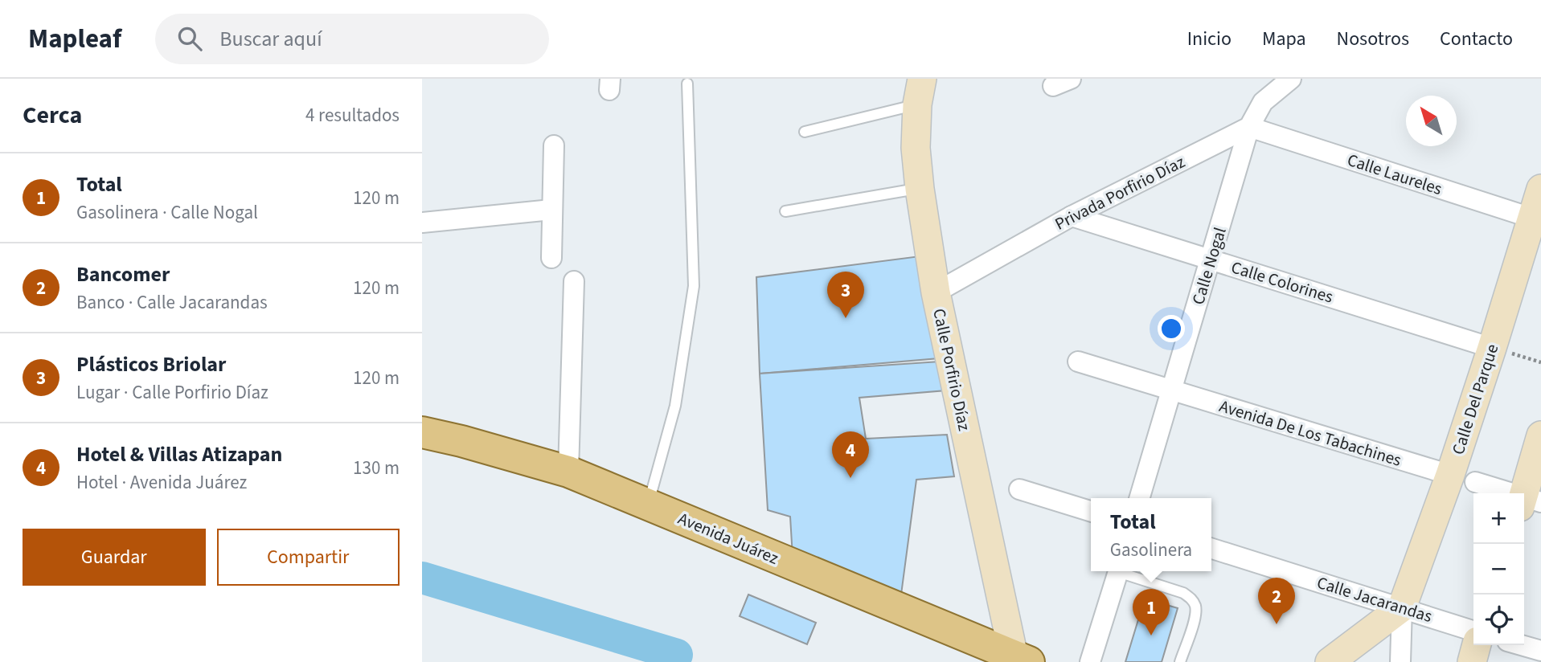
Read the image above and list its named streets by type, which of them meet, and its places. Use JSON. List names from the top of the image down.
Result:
{
  "streets": {
    "main road": ["Avenida Juárez"],
    "street": [
      "Calle Laureles",
      "Privada Porfirio Díaz",
      "Calle Nogal",
      "Calle Colorines",
      "Calle Porfirio Díaz",
      "Calle Del Parque",
      "Avenida De Los Tabachines",
      "Calle Jacarandas"
    ]
  },
  "crossings": [
    ["Calle Laureles", "Privada Porfirio Díaz"],
    ["Calle Laureles", "Calle Nogal"],
    ["Calle Laureles", "Calle Del Parque"],
    ["Privada Porfirio Díaz", "Calle Nogal"],
    ["Privada Porfirio Díaz", "Calle Colorines"],
    ["Privada Porfirio Díaz", "Calle Porfirio Díaz"],
    ["Calle Nogal", "Calle Colorines"],
    ["Calle Nogal", "Avenida De Los Tabachines"],
    ["Calle Colorines", "Calle Del Parque"],
    ["Calle Porfirio Díaz", "Avenida Juárez"],
    ["Calle Del Parque", "Avenida De Los Tabachines"],
    ["Calle Del Parque", "Calle Jacarandas"]
  ],
  "north": "top left",
  "page": {
    "header": "Mapleaf",
    "search": "Buscar aquí",
    "nav": [
      "Inicio",
      "Mapa",
      "Nosotros",
      "Contacto"
    ],
    "heading": ["Cerca", "4 resultados"],
    "list": [
      {
        "mark": "1",
        "name": "Total",
        "note": "Gasolinera · Calle Nogal",
        "value": "120 m"
      },
      {
        "mark": "2",
        "name": "Bancomer",
        "note": "Banco · Calle Jacarandas",
        "value": "120 m"
      },
      {
        "mark": "3",
        "name": "Plásticos Briolar",
        "note": "Lugar · Calle Porfirio Díaz",
        "value": "120 m"
      },
      {
        "mark": "4",
        "name": "Hotel & Villas Atizapan",
        "note": "Hotel · Avenida Juárez",
        "value": "130 m"
      }
    ],
    "pins": [
      "3",
      "4",
      "2",
      "1"
    ],
    "map_buttons": ["+", "−"],
    "popup": ["Total", "Gasolinera"],
    "buttons": ["Guardar", "Compartir"]
  }
}
